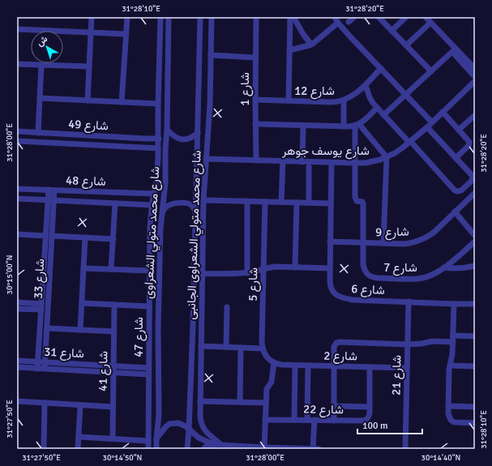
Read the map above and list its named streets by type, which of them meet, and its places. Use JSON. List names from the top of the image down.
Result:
{
  "streets": {
    "street": [
      "شارع 1",
      "شارع 12",
      "شارع 49",
      "شارع يوسف جوهر",
      "شارع 48",
      "شارع 9",
      "شارع محمد متولي الشعراوى",
      "شارع محمد متولي الشعراوى الجانبى",
      "شارع 7",
      "شارع 33",
      "شارع 5",
      "شارع 6",
      "شارع 47",
      "شارع 31",
      "شارع 2",
      "شارع 41",
      "شارع 21",
      "شارع 22"
    ]
  },
  "crossings": [
    ["شارع 1", "شارع 12"],
    ["شارع 1", "شارع يوسف جوهر"],
    ["شارع 49", "شارع 47"],
    ["شارع يوسف جوهر", "شارع محمد متولي الشعراوى الجانبى"],
    ["شارع يوسف جوهر", "شارع 7"],
    ["شارع يوسف جوهر", "شارع 6"],
    ["شارع 48", "شارع 33"],
    ["شارع 48", "شارع 47"],
    ["شارع 9", "شارع 7"],
    ["شارع 9", "شارع 6"],
    ["شارع 33", "شارع 31"],
    ["شارع 6", "شارع 21"],
    ["شارع 47", "شارع 31"],
    ["شارع 31", "شارع 41"],
    ["شارع 2", "شارع 21"],
    ["شارع 2", "شارع 22"]
  ],
  "scale_bar": "100 m",
  "north": "top left",
  "coordinates": [
    "31°28'10\"E",
    "31°28'20\"E",
    "31°28'00\"E",
    "30°15'00\"N",
    "31°27'50\"E",
    "30°14'50\"N",
    "30°14'40\"N"
  ]
}
